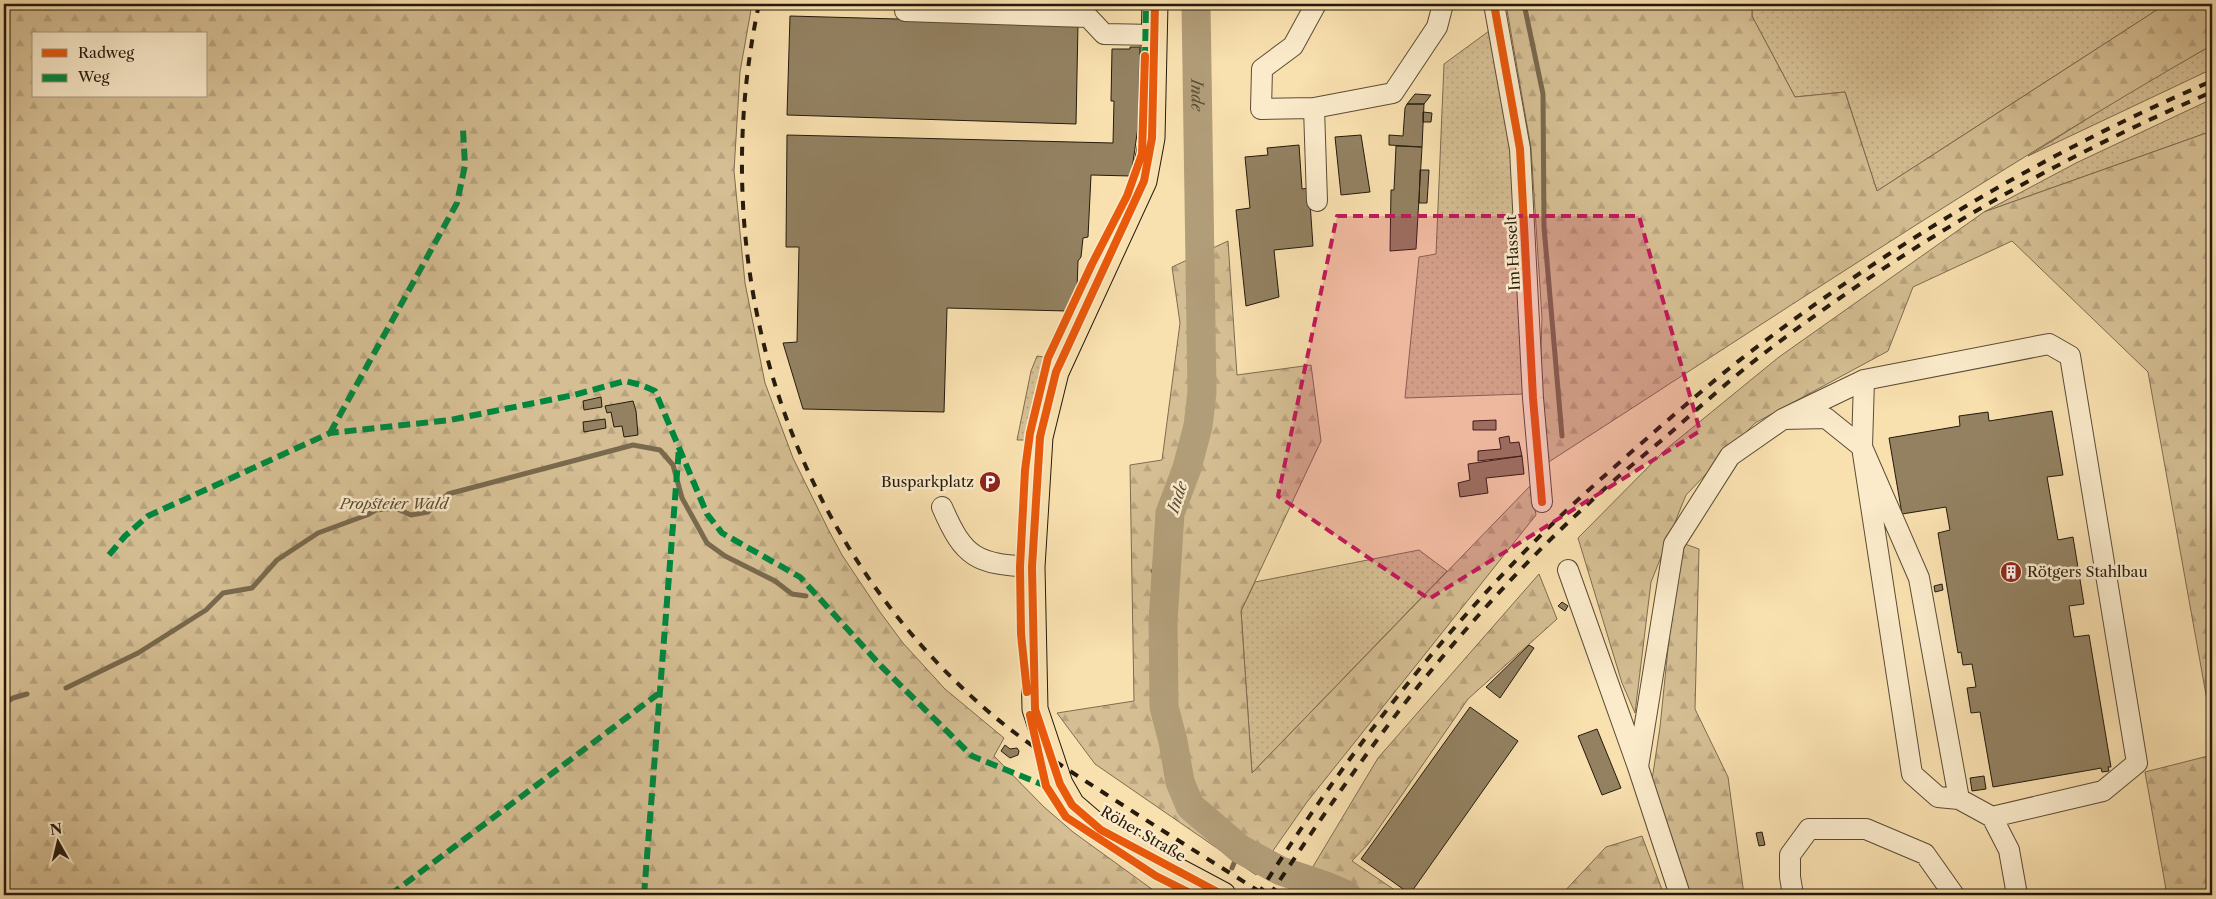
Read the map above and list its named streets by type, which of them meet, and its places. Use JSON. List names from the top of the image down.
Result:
{
  "streets": {
    "main road": ["Röher Straße"],
    "street": ["Im Hasselt"]
  },
  "water": ["Inde"],
  "parks": ["Propsteier Wald"],
  "places": {
    "parking": ["Busparkplatz"],
    "building": ["Rötgers Stahlbau"]
  },
  "legend": ["Radweg", "Weg"],
  "north": "top"
}
